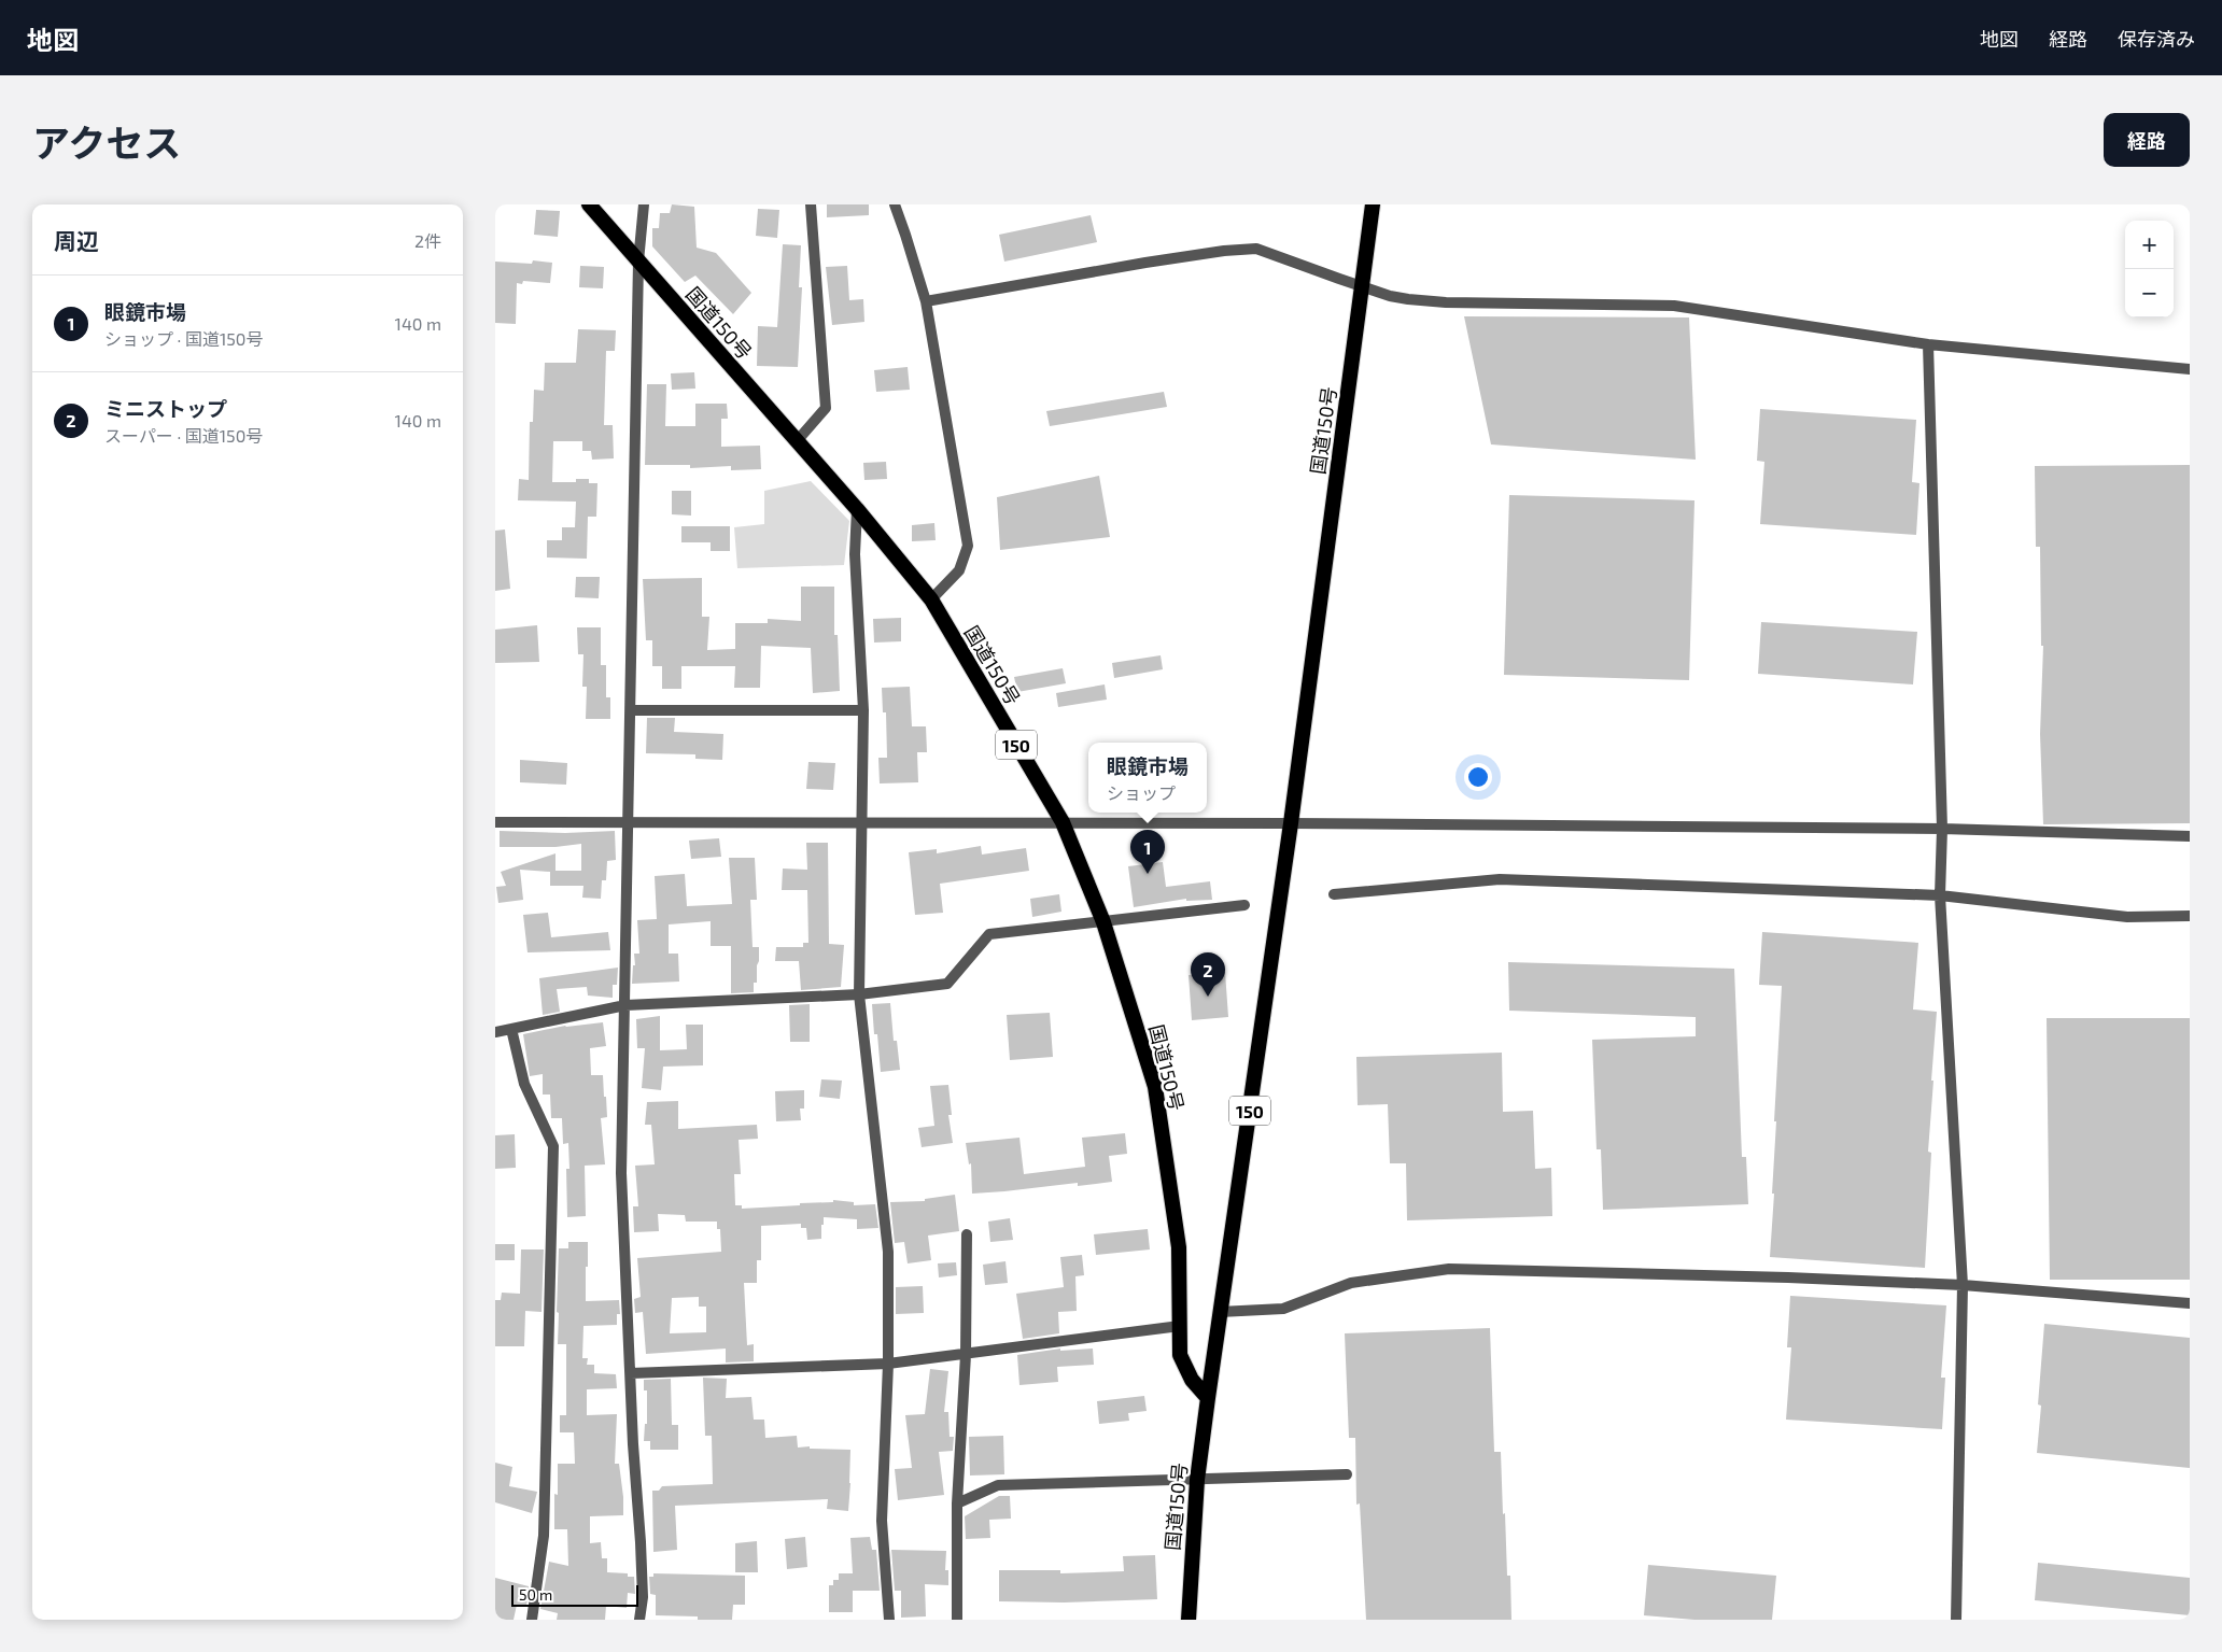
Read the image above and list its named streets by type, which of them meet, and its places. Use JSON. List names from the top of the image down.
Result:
{
  "streets": {
    "highway": ["国道150号", "150"]
  },
  "scale_bar": "50 m",
  "page": {
    "header": "地図",
    "nav": ["地図", "経路", "保存済み"],
    "title": "アクセス",
    "buttons": "経路",
    "heading": ["周辺", "2件"],
    "map_buttons": ["+", "−"],
    "list": [
      {
        "mark": "1",
        "name": "眼鏡市場",
        "note": "ショップ · 国道150号",
        "value": "140 m"
      },
      {
        "mark": "2",
        "name": "ミニストップ",
        "note": "スーパー · 国道150号",
        "value": "140 m"
      }
    ],
    "popup": ["眼鏡市場", "ショップ"],
    "pins": ["1", "2"],
    "scale": "50 m"
  }
}
